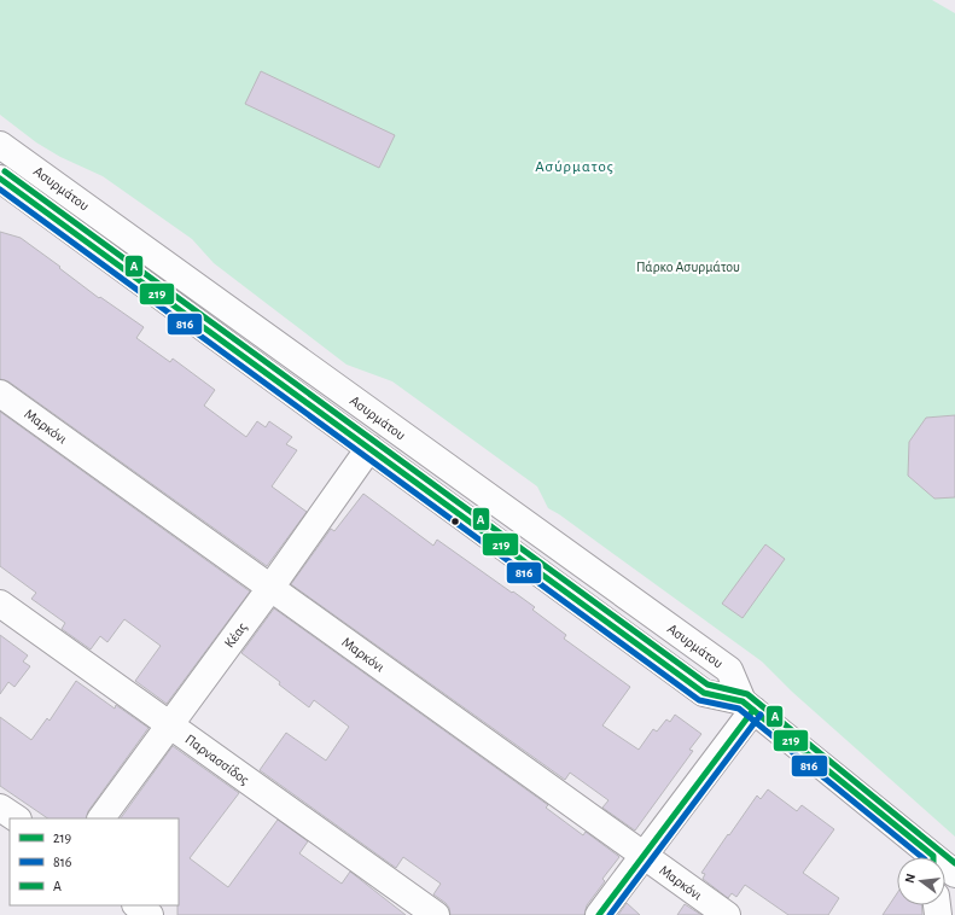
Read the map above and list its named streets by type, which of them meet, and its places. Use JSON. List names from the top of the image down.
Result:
{
  "streets": {
    "street": [
      "Ασυρμάτου",
      "Μαρκόνι",
      "Κέας",
      "Παρνασσίδος"
    ]
  },
  "crossings": [
    ["Ασυρμάτου", "Κέας"],
    ["Μαρκόνι", "Κέας"],
    ["Κέας", "Παρνασσίδος"]
  ],
  "districts": ["Ασύρματος"],
  "parks": ["Πάρκο Ασυρμάτου"],
  "lines": ["transit line Α", "transit line 219", "transit line 816"],
  "legend": ["219", "816", "Α"],
  "north": "left"
}
